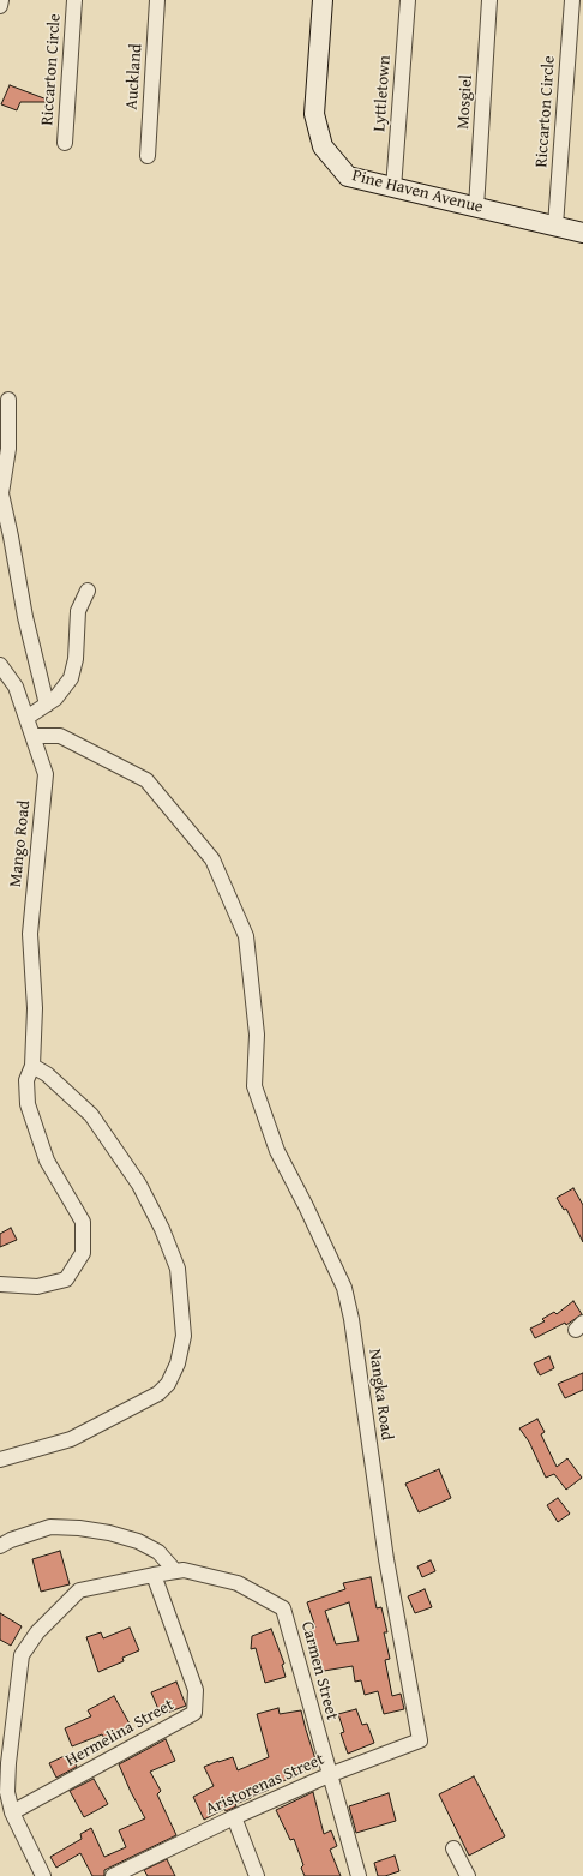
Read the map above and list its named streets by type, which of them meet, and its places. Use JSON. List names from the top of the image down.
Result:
{
  "streets": {
    "street": [
      "Riccarton Circle",
      "Auckland",
      "Lyttletown",
      "Mosgiel",
      "Pine Haven Avenue",
      "Mango Road",
      "Nangka Road",
      "Carmen Street",
      "Hermelina Street",
      "Aristorenas Street"
    ]
  },
  "crossings": [
    ["Riccarton Circle", "Pine Haven Avenue"],
    ["Lyttletown", "Pine Haven Avenue"],
    ["Mosgiel", "Pine Haven Avenue"],
    ["Mango Road", "Nangka Road"],
    ["Nangka Road", "Aristorenas Street"],
    ["Carmen Street", "Hermelina Street"],
    ["Carmen Street", "Aristorenas Street"]
  ]
}
